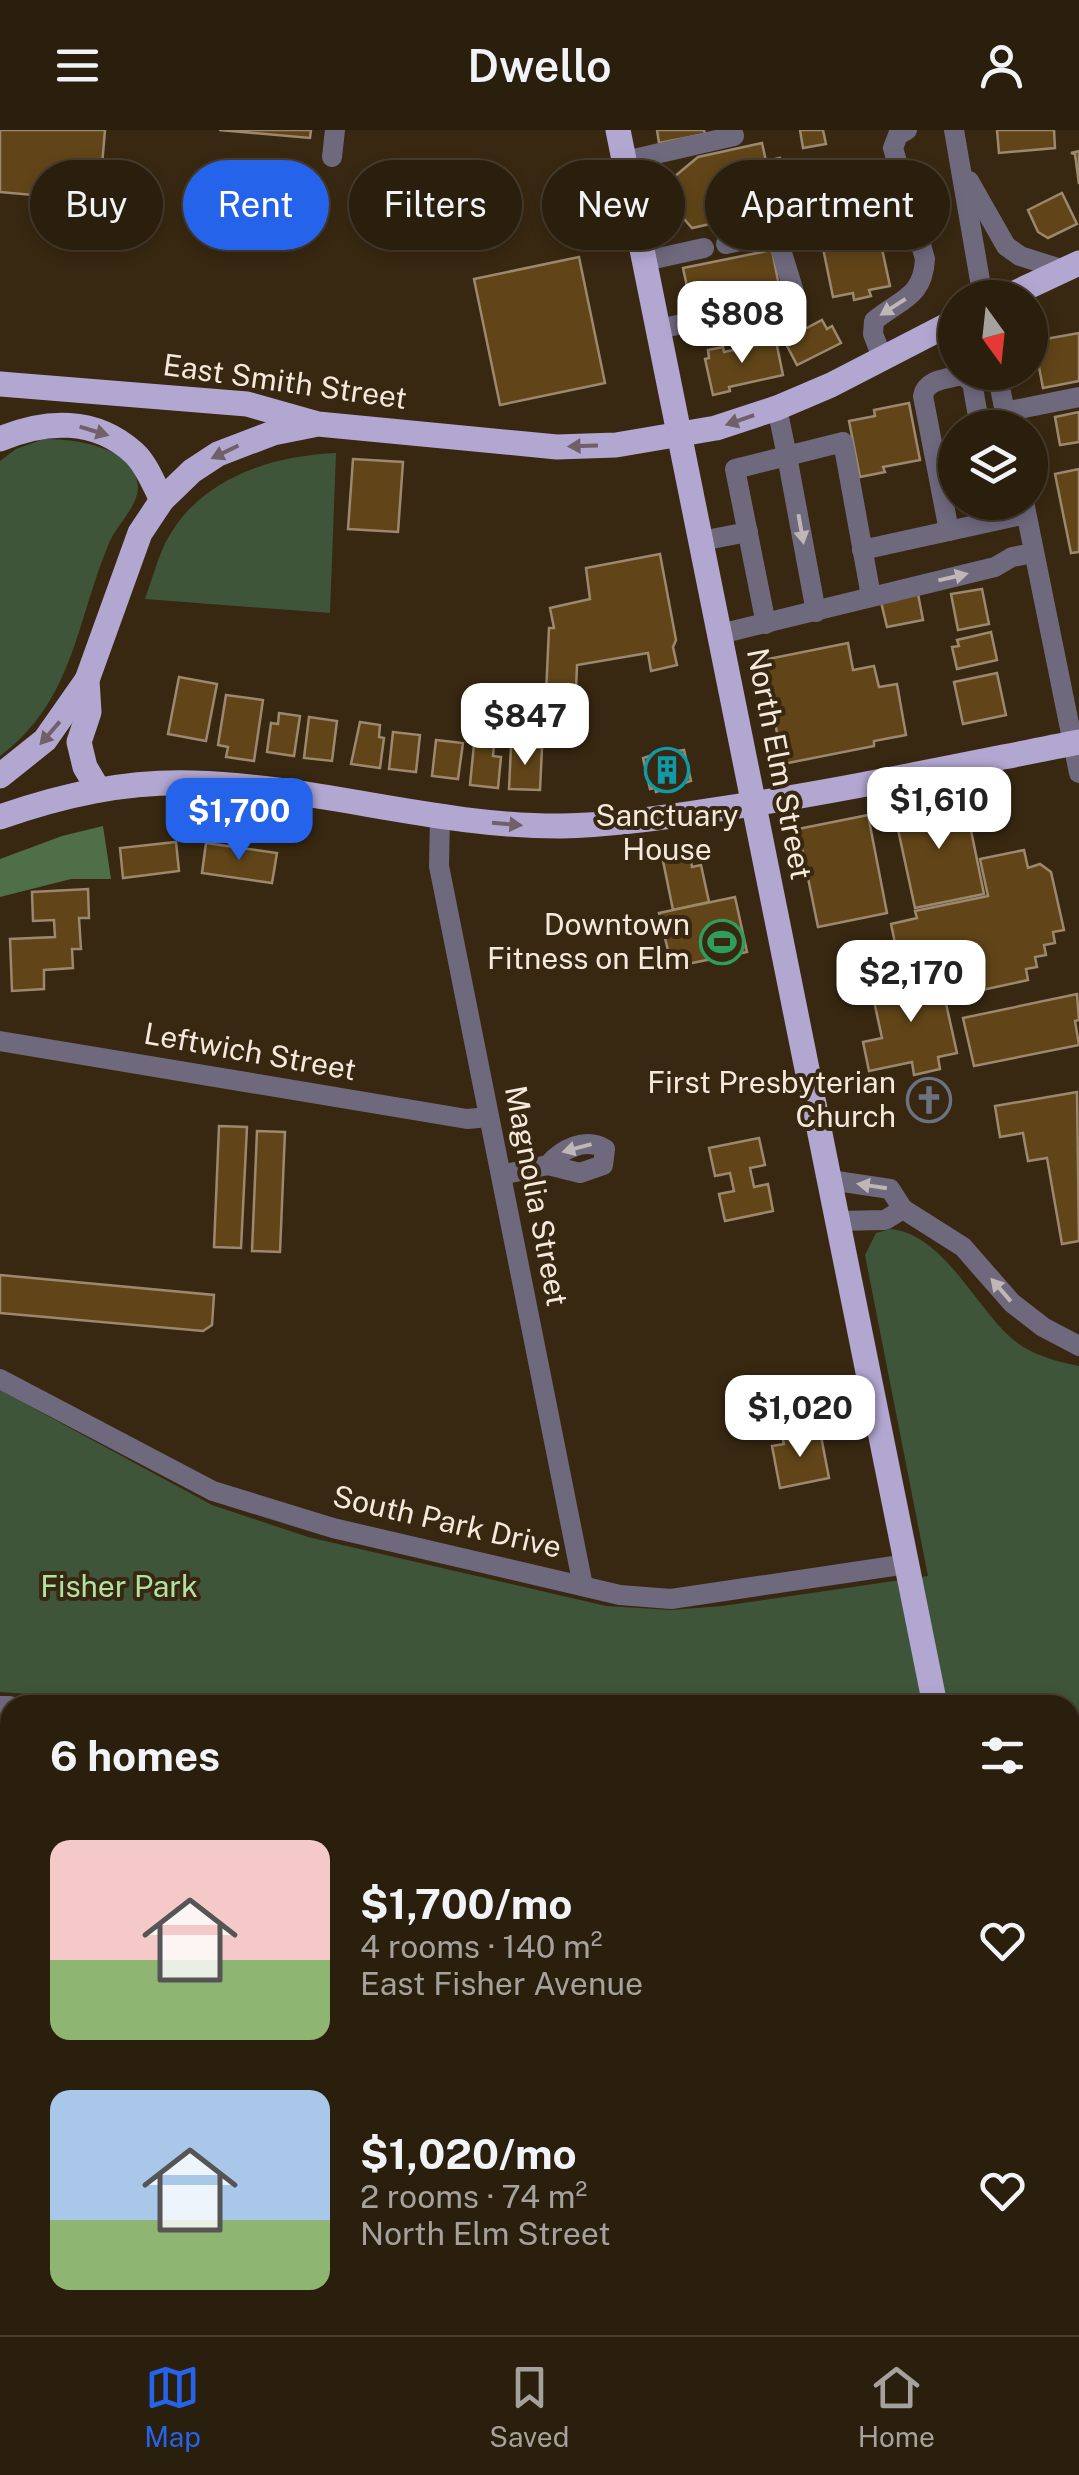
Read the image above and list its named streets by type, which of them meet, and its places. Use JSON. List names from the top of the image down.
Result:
{
  "streets": {
    "main road": ["East Smith Street", "North Elm Street"],
    "street": ["Leftwich Street", "Magnolia Street", "South Park Drive"]
  },
  "crossings": [
    ["East Smith Street", "North Elm Street"],
    ["North Elm Street", "South Park Drive"],
    ["Leftwich Street", "Magnolia Street"],
    ["Magnolia Street", "South Park Drive"]
  ],
  "one_way": ["East Smith Street"],
  "parks": ["Fisher Park"],
  "places": {
    "building": ["Sanctuary House"],
    "sports": ["Downtown Fitness on Elm"],
    "church": ["First Presbyterian Church"]
  },
  "north": "bottom",
  "page": {
    "header": "Dwello",
    "chip": [
      "Buy",
      "Rent",
      "Filters",
      "New",
      "Apartment"
    ],
    "price": [
      "$808",
      "$847",
      "$1,610",
      "$1,700",
      "$2,170",
      "$1,020"
    ],
    "heading": "6 homes",
    "list": [
      {
        "name": "$1,700/mo",
        "note": "4 rooms · 140 m² · East Fisher Avenue"
      },
      {
        "name": "$1,020/mo",
        "note": "2 rooms · 74 m² · North Elm Street"
      }
    ],
    "tabs": ["Map", "Saved", "Home"]
  }
}
